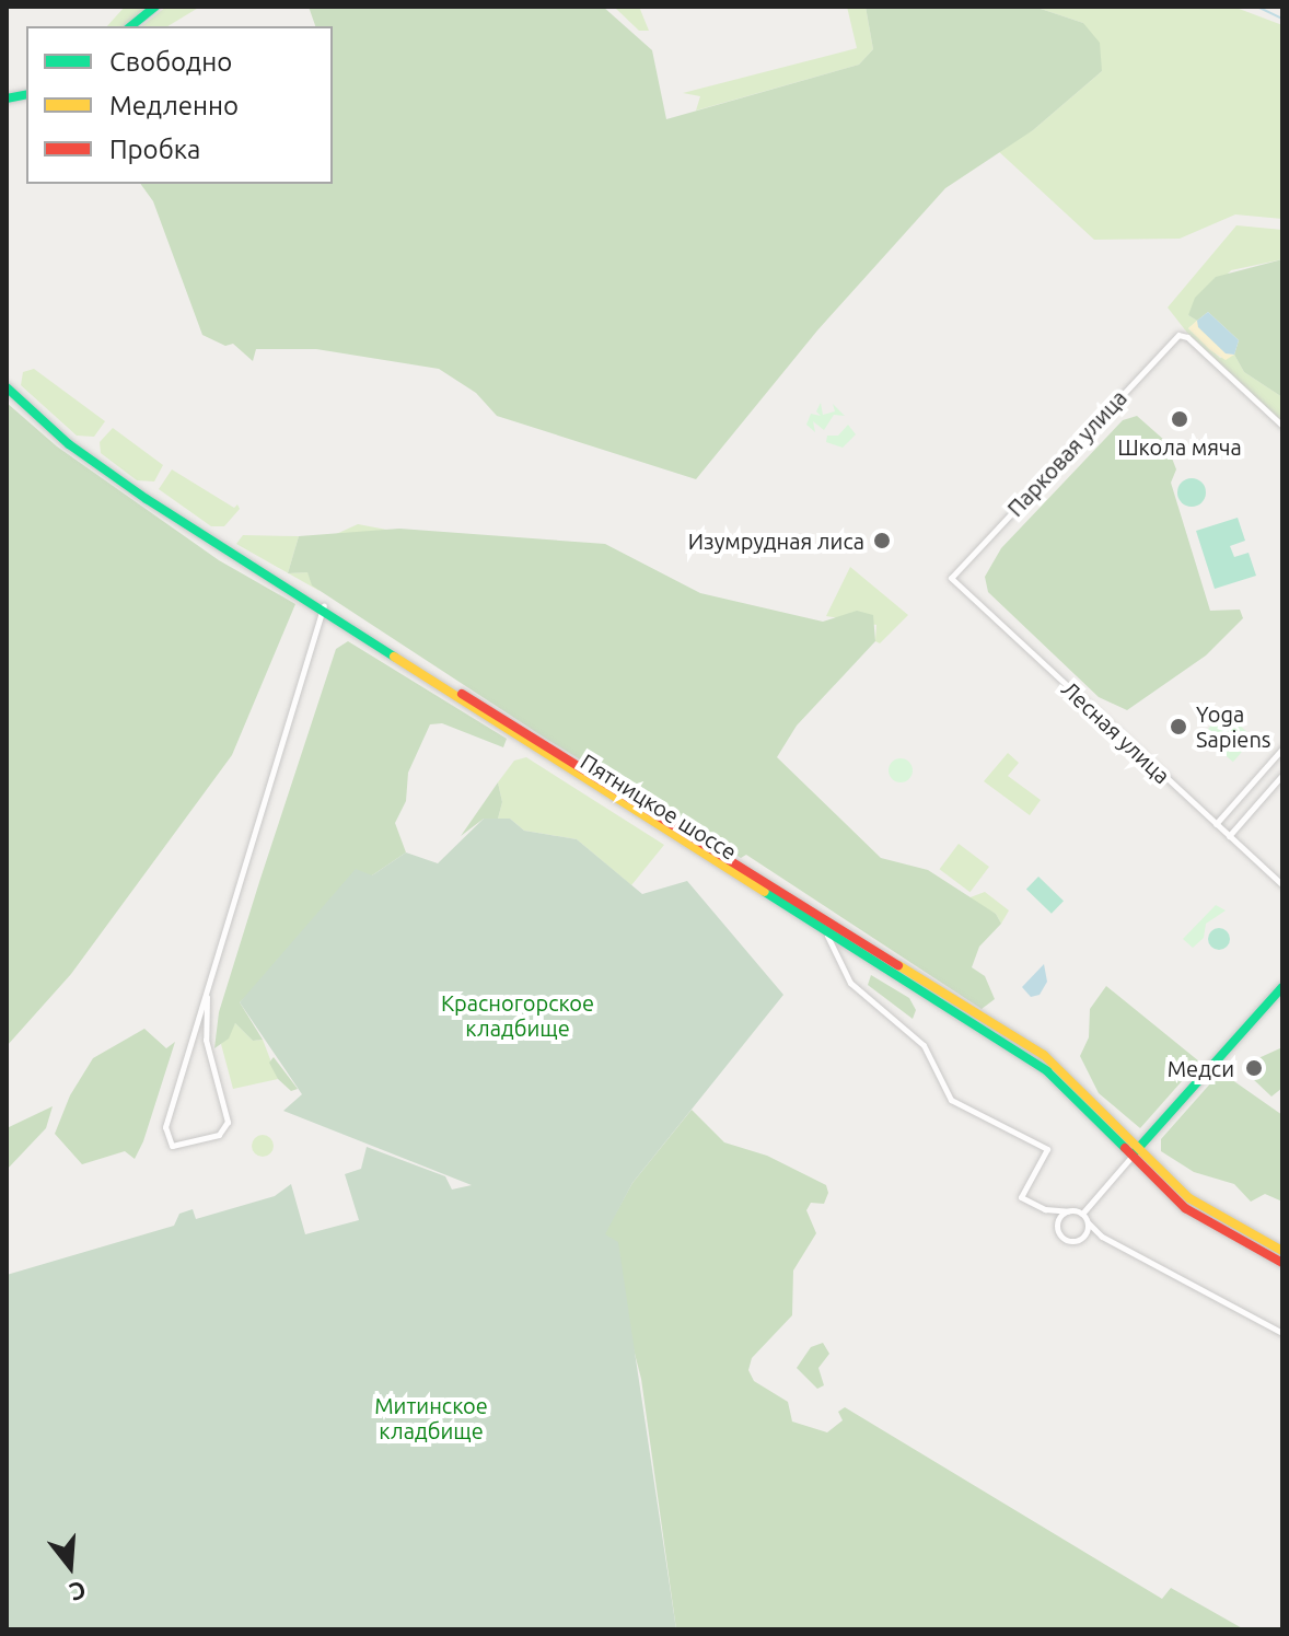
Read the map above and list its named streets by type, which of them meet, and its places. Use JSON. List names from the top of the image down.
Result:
{
  "streets": {
    "main road": ["Пятницкое шоссе"],
    "street": ["Парковая улица", "Лесная улица"]
  },
  "crossings": [
    ["Парковая улица", "Лесная улица"]
  ],
  "parks": ["Красногорское кладбище", "Митинское кладбище"],
  "places": [
    "Школа мяча",
    "Изумрудная лиса",
    "Yoga Sapiens",
    "Медси"
  ],
  "legend": ["Свободно", "Медленно", "Пробка"],
  "north": "bottom"
}
